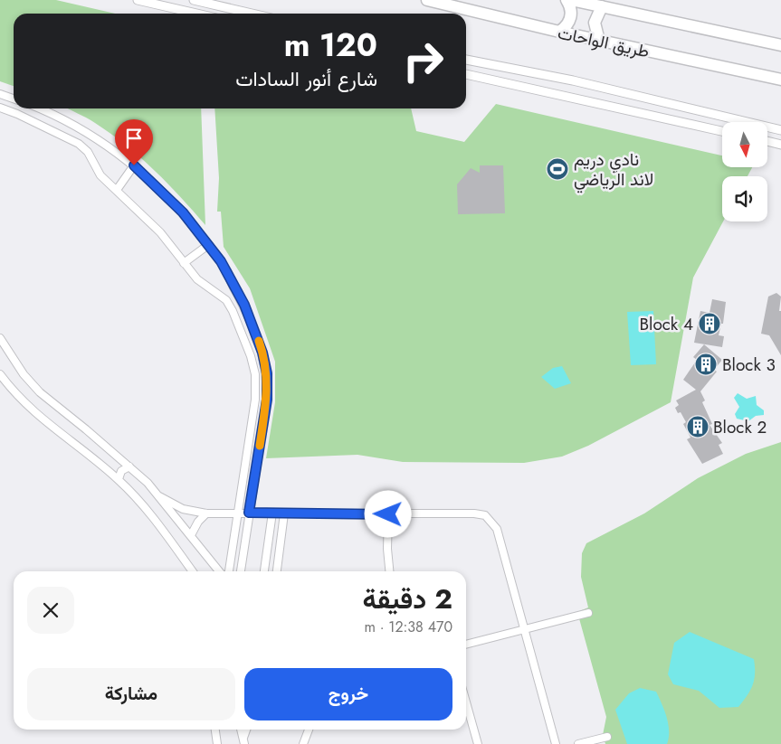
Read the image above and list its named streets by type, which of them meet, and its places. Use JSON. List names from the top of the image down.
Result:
{
  "streets": {
    "highway": ["طريق الواحات"]
  },
  "places": {
    "sports": ["نادي دريم لاند الرياضي"],
    "building": ["Block 4", "Block 3", "Block 2"]
  },
  "north": "bottom",
  "page": {
    "turn": ["120 m", "شارع أنور السادات"],
    "heading": ["2 دقيقة", "470 m · 12:38"],
    "buttons": ["خروج", "مشاركة"]
  }
}
